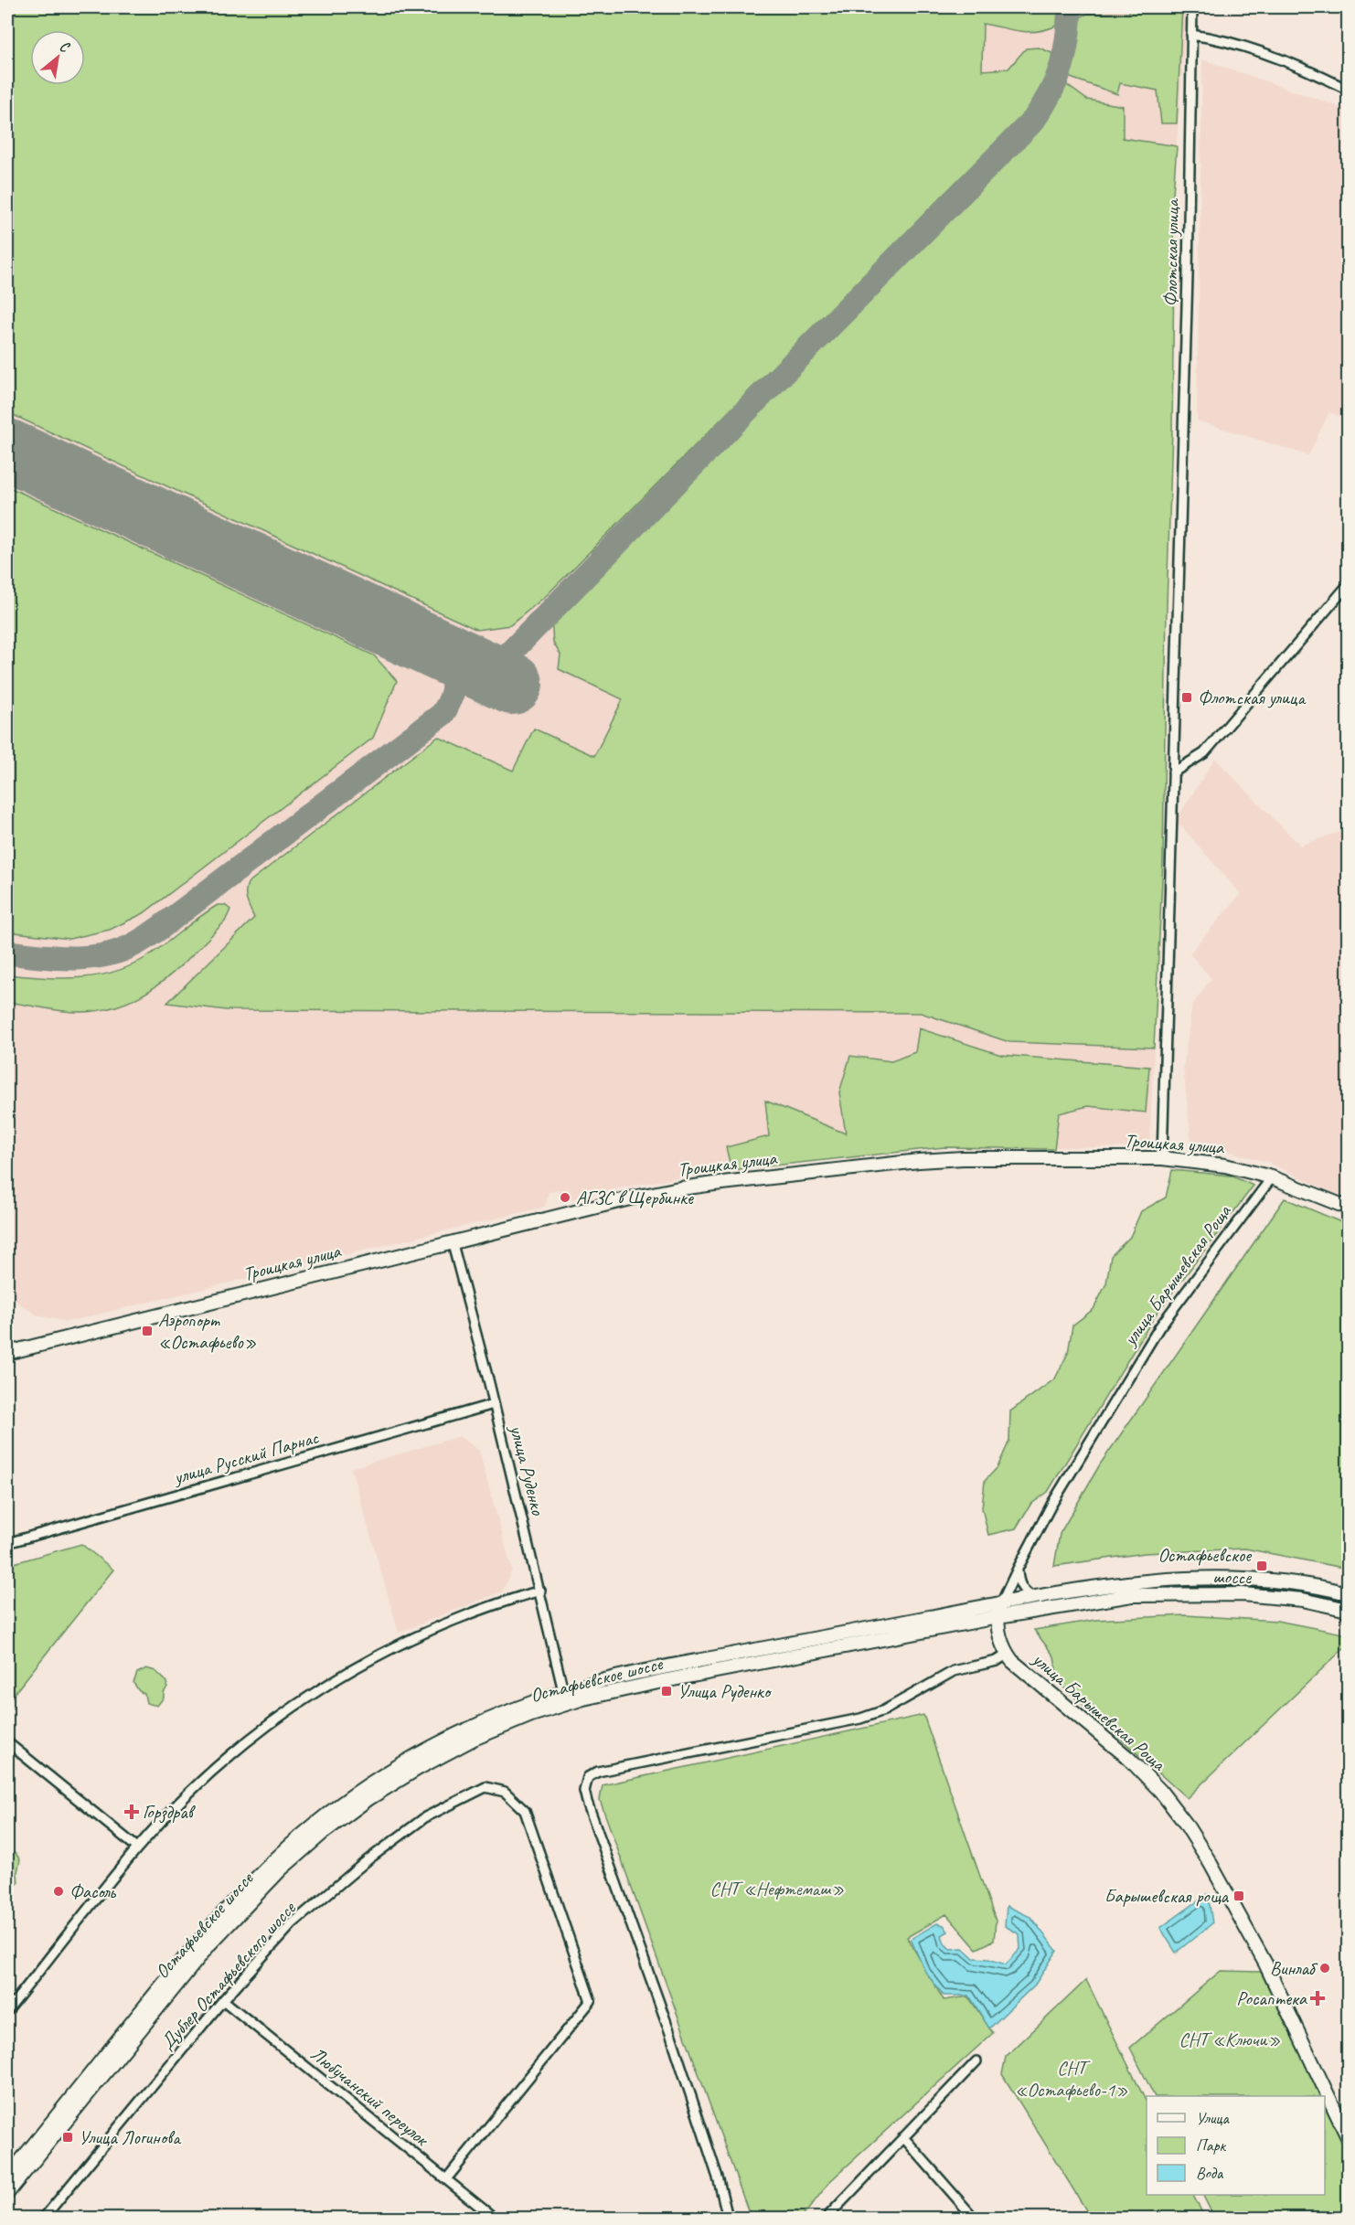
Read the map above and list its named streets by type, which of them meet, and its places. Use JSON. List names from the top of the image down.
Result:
{
  "streets": {
    "main road": ["Троицкая улица", "улица Барышевская Роща", "Остафьевское шоссе"],
    "street": [
      "Флотская улица",
      "улица Русский Парнас",
      "улица Руденко",
      "Дублер Остафьевского шоссе",
      "Любучанский переулок"
    ]
  },
  "crossings": [
    ["Флотская улица", "Троицкая улица"],
    ["Троицкая улица", "улица Барышевская Роща"],
    ["Троицкая улица", "улица Руденко"],
    ["улица Барышевская Роща", "Остафьевское шоссе"],
    ["улица Русский Парнас", "улица Руденко"],
    ["улица Руденко", "Остафьевское шоссе"],
    ["Дублер Остафьевского шоссе", "Любучанский переулок"]
  ],
  "parks": ["СНТ «Нефтемаш»", "СНТ «Ключи»", "СНТ «Остафьево-1»"],
  "places": {
    "transit": [
      "Флотская улица",
      "Аэропорт «Остафьево»",
      "Остафьевское шоссе",
      "Улица Руденко",
      "Барышевская роща",
      "Улица Логинова"
    ],
    "other": ["АГЗС в Щербинке", "Фасоль", "Винлаб"],
    "health": ["Горздрав", "Росаптека"]
  },
  "legend": ["Улица", "Парк", "Вода"],
  "north": "top right"
}
